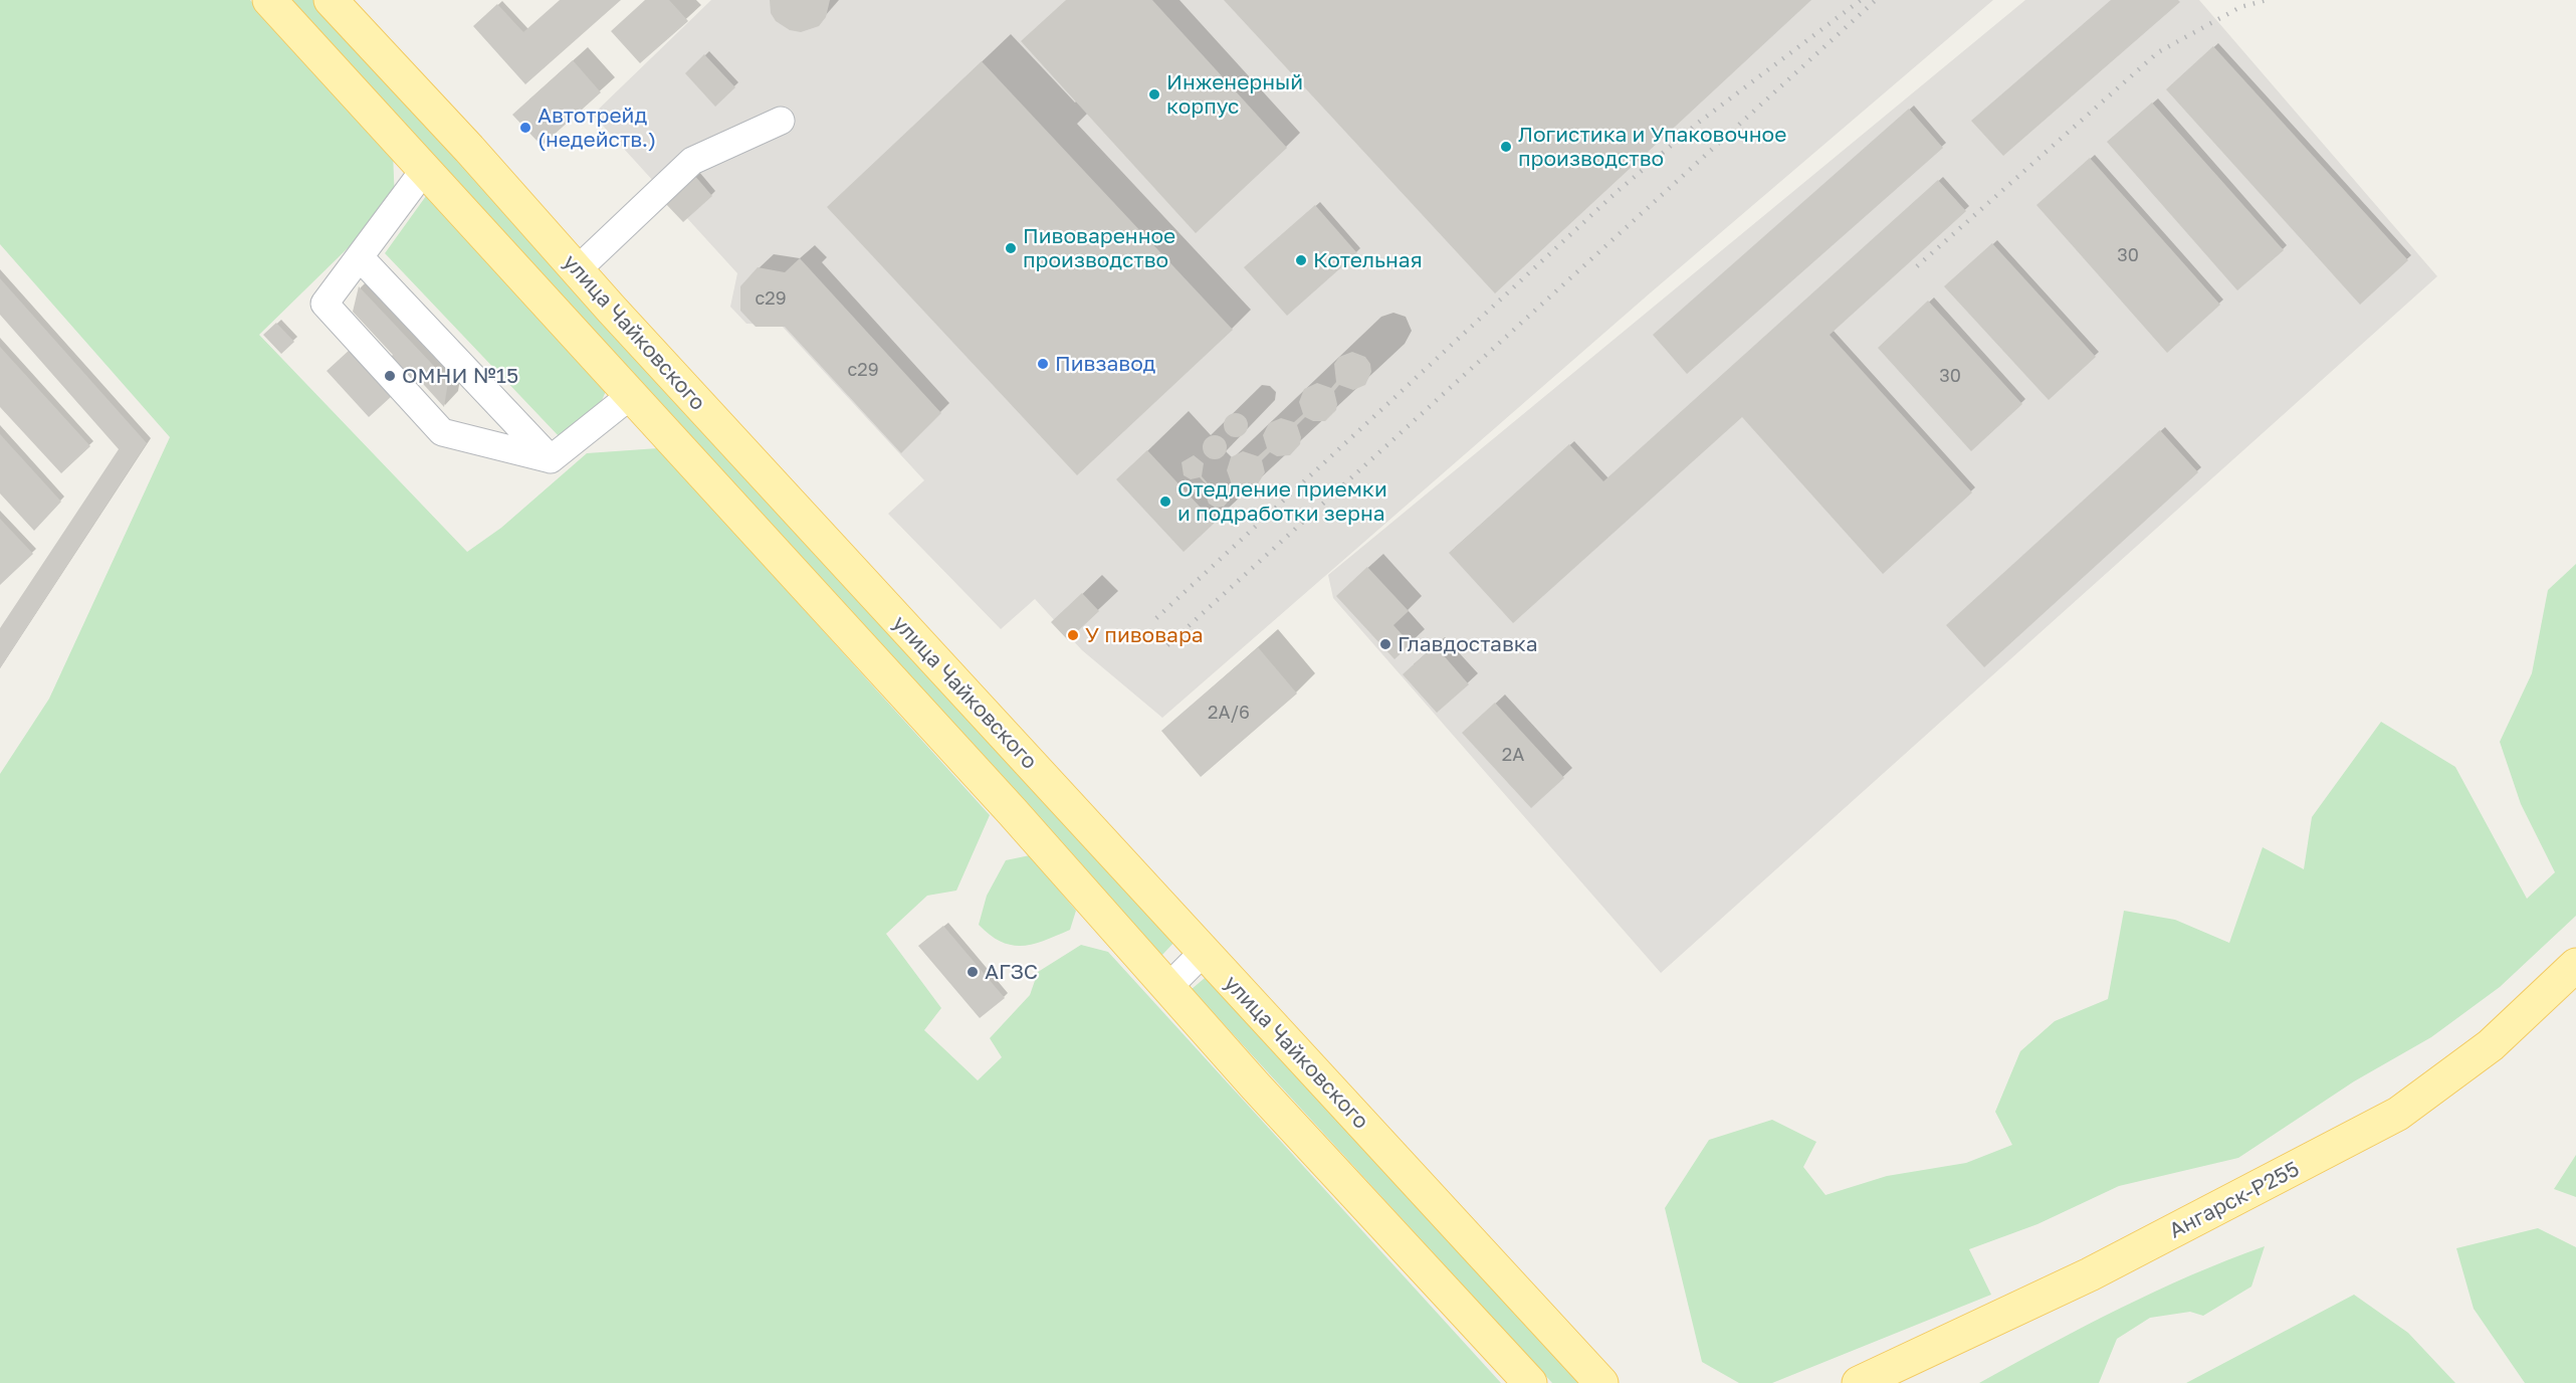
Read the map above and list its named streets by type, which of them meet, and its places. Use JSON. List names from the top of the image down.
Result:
{
  "streets": {
    "main road": ["улица Чайковского", "Ангарск-Р255"]
  },
  "places": [
    "Инженерный корпус",
    "Автотрейд (недейств.)",
    "Логистика и Упаковочное производство",
    "Пивоваренное производство",
    "Котельная",
    "Пивзавод",
    "ОМНИ №15",
    "Отедление приемки и подработки зерна",
    "У пивовара",
    "Главдоставка",
    "АГЗС"
  ],
  "house_numbers": [
    "30",
    "с29",
    "с29",
    "30",
    "2А/6",
    "2А"
  ]
}
